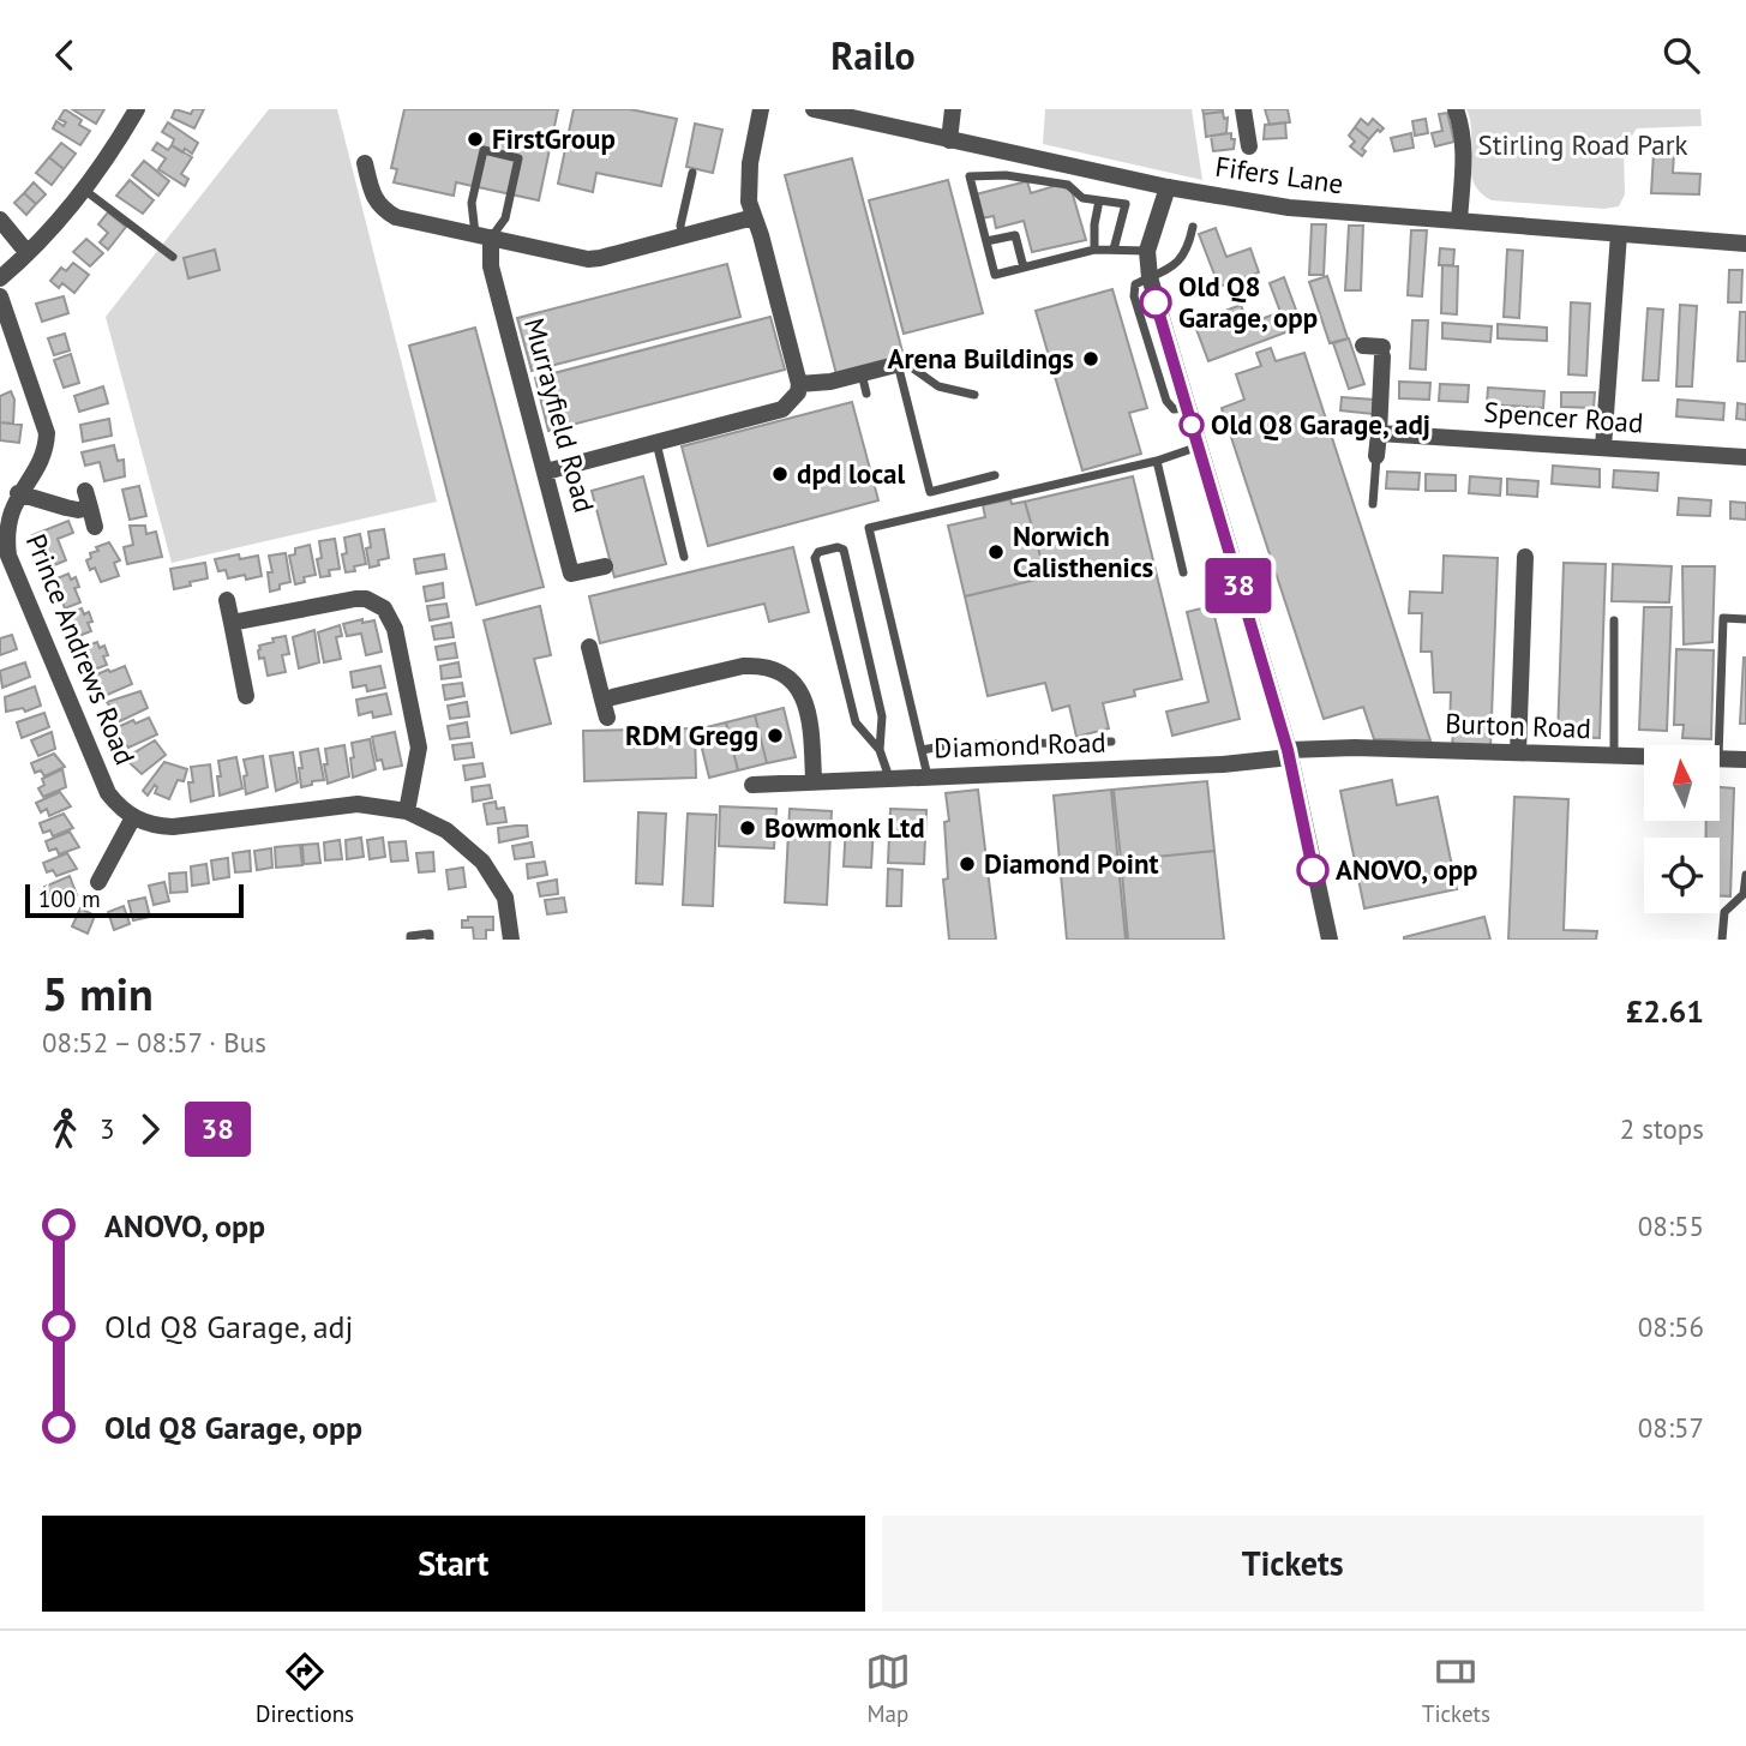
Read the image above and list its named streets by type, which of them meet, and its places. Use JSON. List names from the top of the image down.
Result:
{
  "streets": {
    "street": [
      "Fifers Lane",
      "Murrayfield Road",
      "Spencer Road",
      "Prince Andrews Road",
      "Burton Road",
      "Diamond Road"
    ]
  },
  "crossings": [
    ["Burton Road", "Diamond Road"]
  ],
  "parks": ["Stirling Road Park"],
  "places": [
    "FirstGroup",
    "Old Q8 Garage, opp",
    "Arena Buildings",
    "Old Q8 Garage, adj",
    "dpd local",
    "Norwich Calisthenics",
    "RDM Gregg",
    "Bowmonk Ltd",
    "Diamond Point",
    "ANOVO, opp"
  ],
  "lines": ["bus line 38"],
  "scale_bar": "100 m",
  "north": "top",
  "page": {
    "header": "Railo",
    "on_map": "38",
    "scale": "100 m",
    "heading": ["5 min", "08:52 – 08:57 · Bus", "£2.61"],
    "legs": ["3", "38", "2 stops"],
    "list": [
      {
        "name": "ANOVO, opp",
        "value": "08:55"
      },
      {
        "name": "Old Q8 Garage, adj",
        "value": "08:56"
      },
      {
        "name": "Old Q8 Garage, opp",
        "value": "08:57"
      }
    ],
    "buttons": ["Start", "Tickets"],
    "tabs": ["Directions", "Map", "Tickets"]
  }
}
